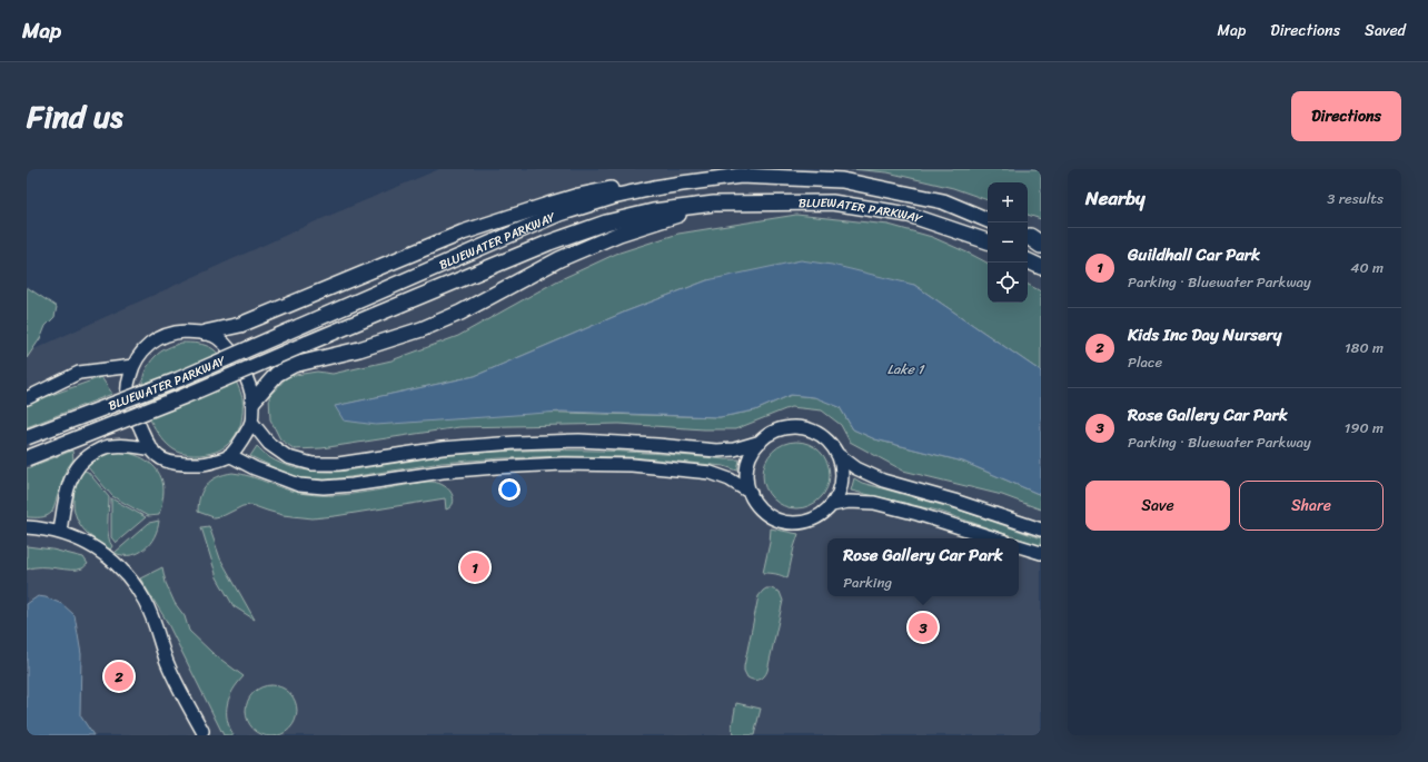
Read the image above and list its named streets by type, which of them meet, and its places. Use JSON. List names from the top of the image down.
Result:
{
  "streets": {
    "street": ["BLUEWATER PARKWAY"]
  },
  "water": ["Lake 1"],
  "page": {
    "header": "Map",
    "nav": ["Map", "Directions", "Saved"],
    "title": "Find us",
    "buttons": [
      "Directions",
      ["Save", "Share"]
    ],
    "heading": ["Nearby", "3 results"],
    "map_buttons": ["+", "−"],
    "list": [
      {
        "mark": "1",
        "name": "Guildhall Car Park",
        "note": "Parking · Bluewater Parkway",
        "value": "40 m"
      },
      {
        "mark": "2",
        "name": "Kids Inc Day Nursery",
        "note": "Place",
        "value": "180 m"
      },
      {
        "mark": "3",
        "name": "Rose Gallery Car Park",
        "note": "Parking · Bluewater Parkway",
        "value": "190 m"
      }
    ],
    "popup": ["Rose Gallery Car Park", "Parking"],
    "pins": ["1", "3", "2"]
  }
}
